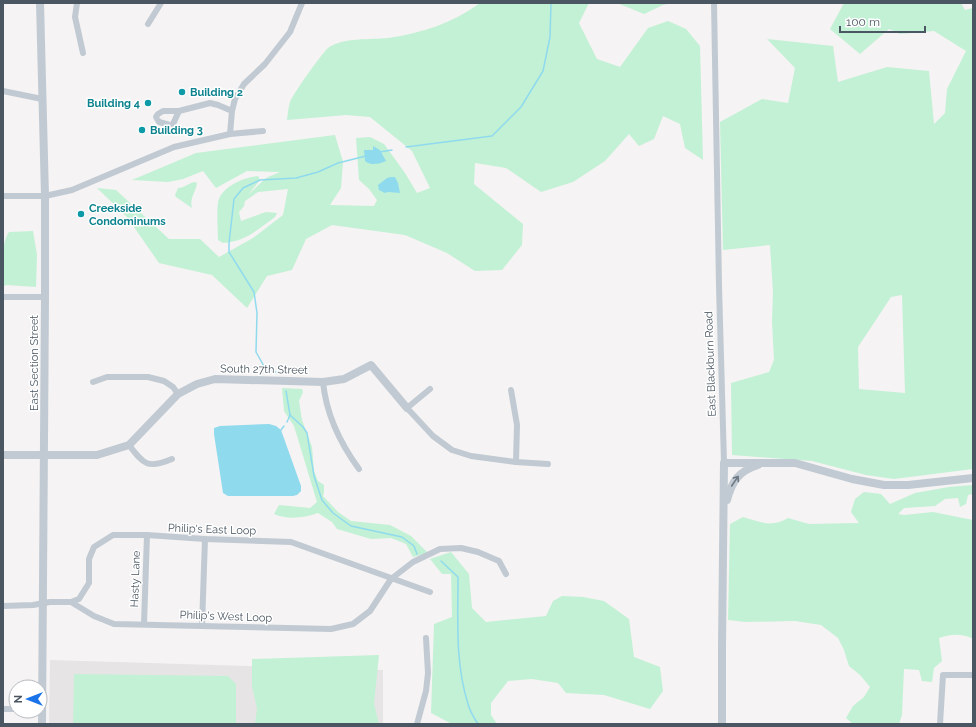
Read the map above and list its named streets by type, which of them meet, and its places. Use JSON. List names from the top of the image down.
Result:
{
  "streets": {
    "street": [
      "East Section Street",
      "East Blackburn Road",
      "South 27th Street",
      "Philip's East Loop",
      "Hasty Lane",
      "Philip's West Loop"
    ]
  },
  "crossings": [
    ["East Section Street", "South 27th Street"],
    ["Philip's East Loop", "Hasty Lane"],
    ["Philip's East Loop", "Philip's West Loop"],
    ["Hasty Lane", "Philip's West Loop"]
  ],
  "places": [
    "Building 2",
    "Building 4",
    "Building 3",
    "Creekside Condominums"
  ],
  "scale_bar": "100 m",
  "north": "left"
}
